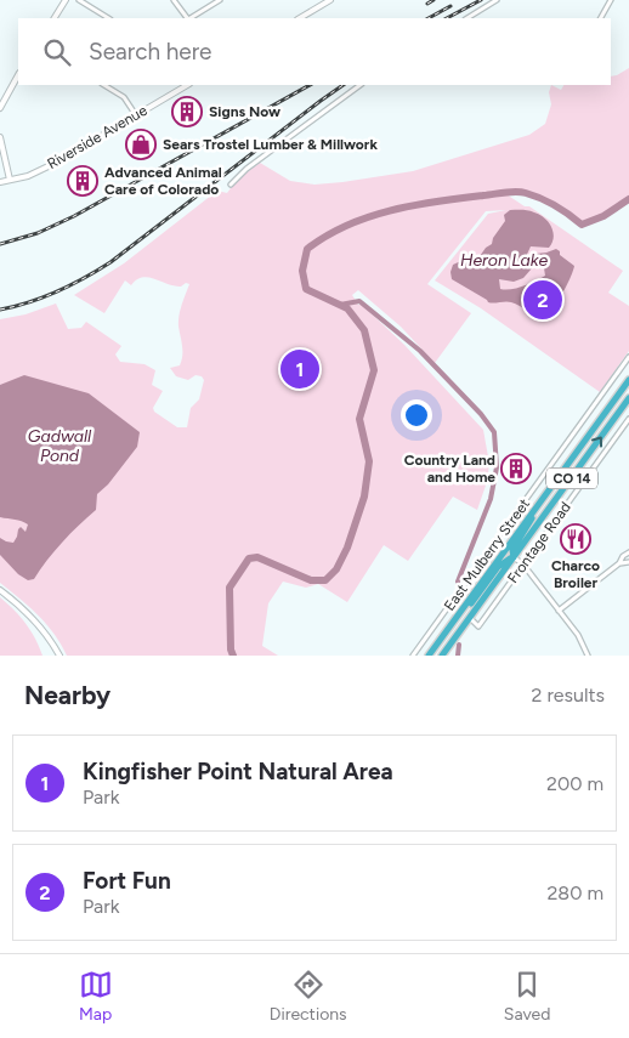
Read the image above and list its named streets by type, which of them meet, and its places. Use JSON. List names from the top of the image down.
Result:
{
  "streets": {
    "highway": ["CO 14", "East Mulberry Street"],
    "main road": ["Riverside Avenue"],
    "street": ["Frontage Road"]
  },
  "crossings": [
    ["Frontage Road", "East Mulberry Street"]
  ],
  "water": ["Heron Lake", "Gadwall Pond"],
  "places": {
    "building": ["Signs Now", "Advanced Animal Care of Colorado", "Country Land and Home"],
    "shop": ["Sears Trostel Lumber & Millwork"],
    "restaurant": ["Charco Broiler"]
  },
  "page": {
    "search": "Search here",
    "pins": ["2", "1"],
    "heading": ["Nearby", "2 results"],
    "list": [
      {
        "mark": "1",
        "name": "Kingfisher Point Natural Area",
        "note": "Park",
        "value": "200 m"
      },
      {
        "mark": "2",
        "name": "Fort Fun",
        "note": "Park",
        "value": "280 m"
      }
    ],
    "nav": ["Map", "Directions", "Saved"]
  }
}
